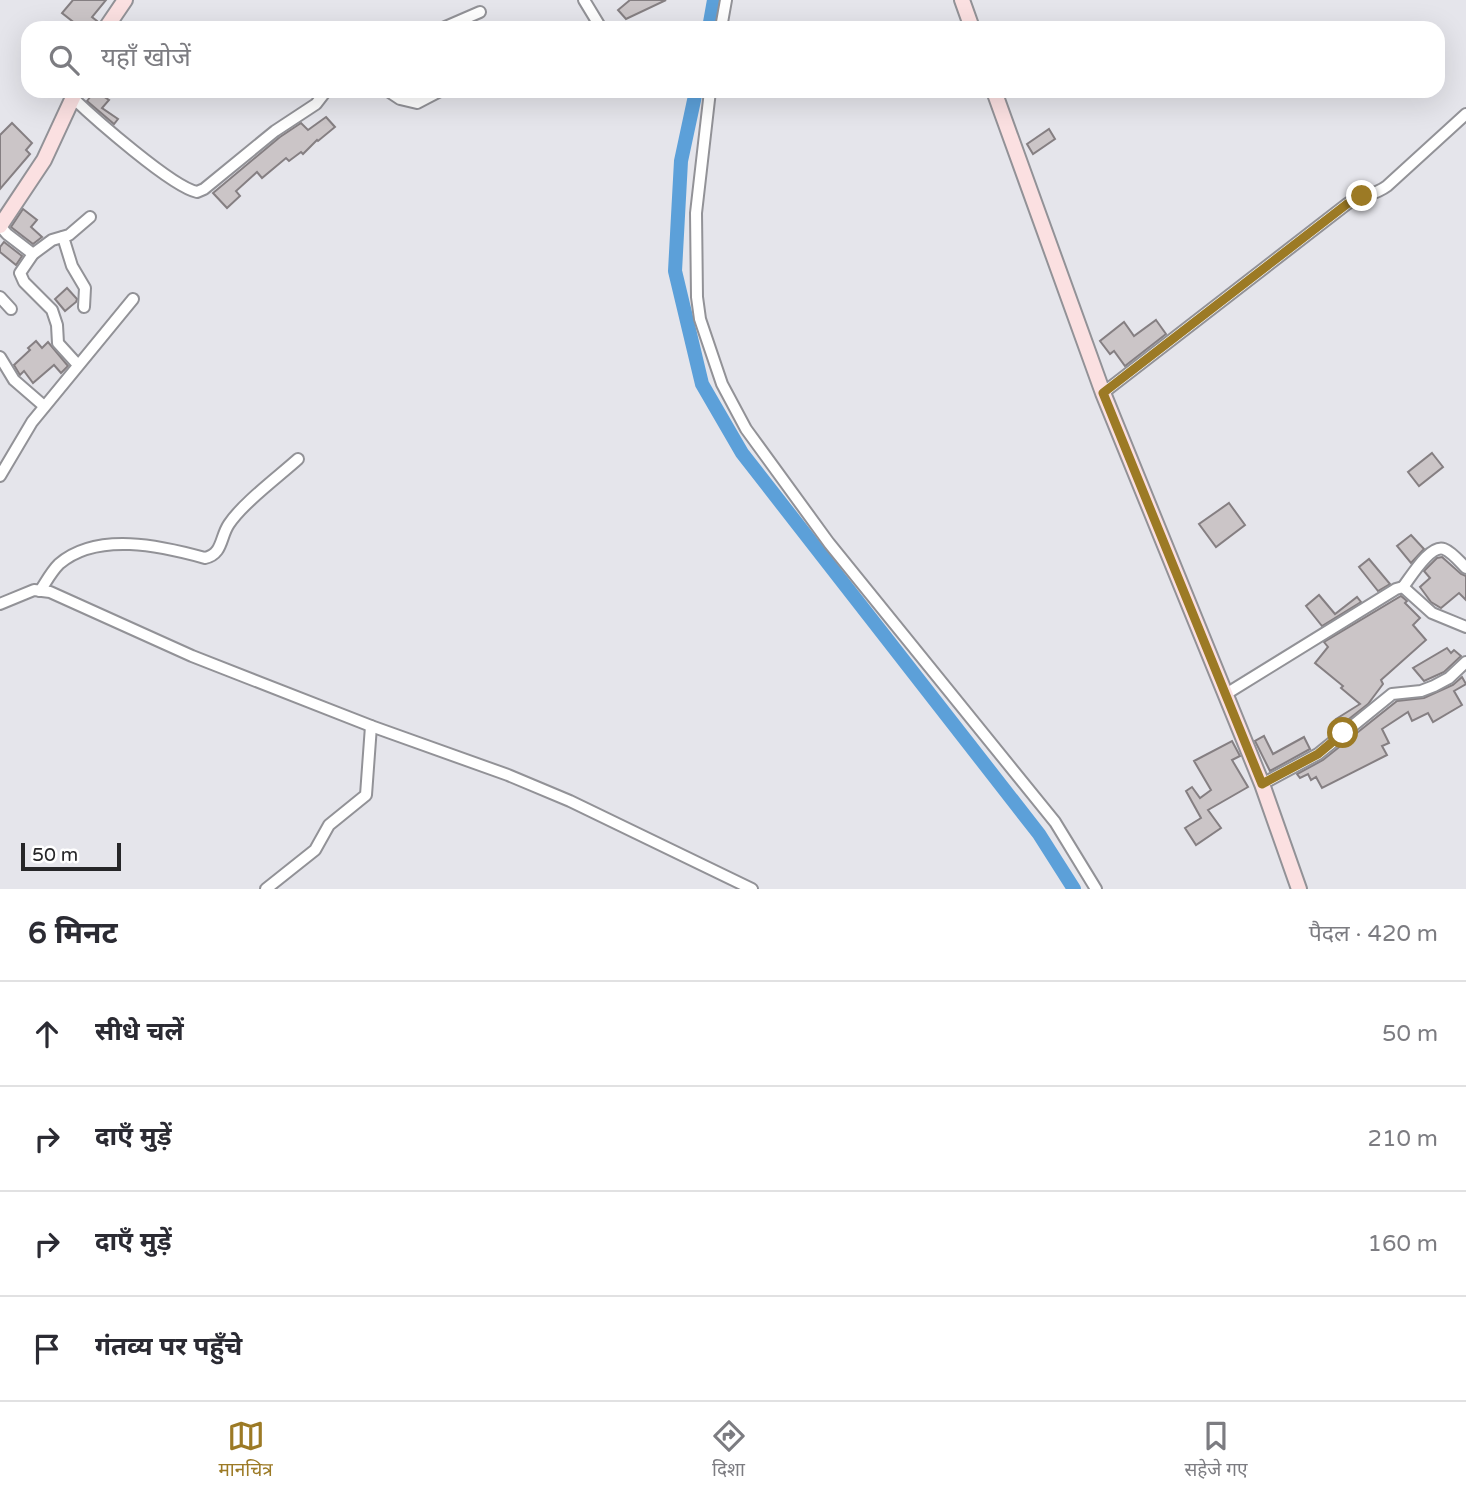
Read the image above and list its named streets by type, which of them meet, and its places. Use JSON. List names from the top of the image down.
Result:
{
  "scale_bar": "50 m",
  "page": {
    "search": "यहाँ खोजें",
    "scale": "50 m",
    "heading": ["6 मिनट", "पैदल · 420 m"],
    "list": [
      ["सीधे चलें", "50 m"],
      ["दाएँ मुड़ें", "210 m"],
      ["दाएँ मुड़ें", "160 m"],
      "गंतव्य पर पहुँचे"
    ],
    "nav": ["मानचित्र", "दिशा", "सहेजे गए"]
  }
}
